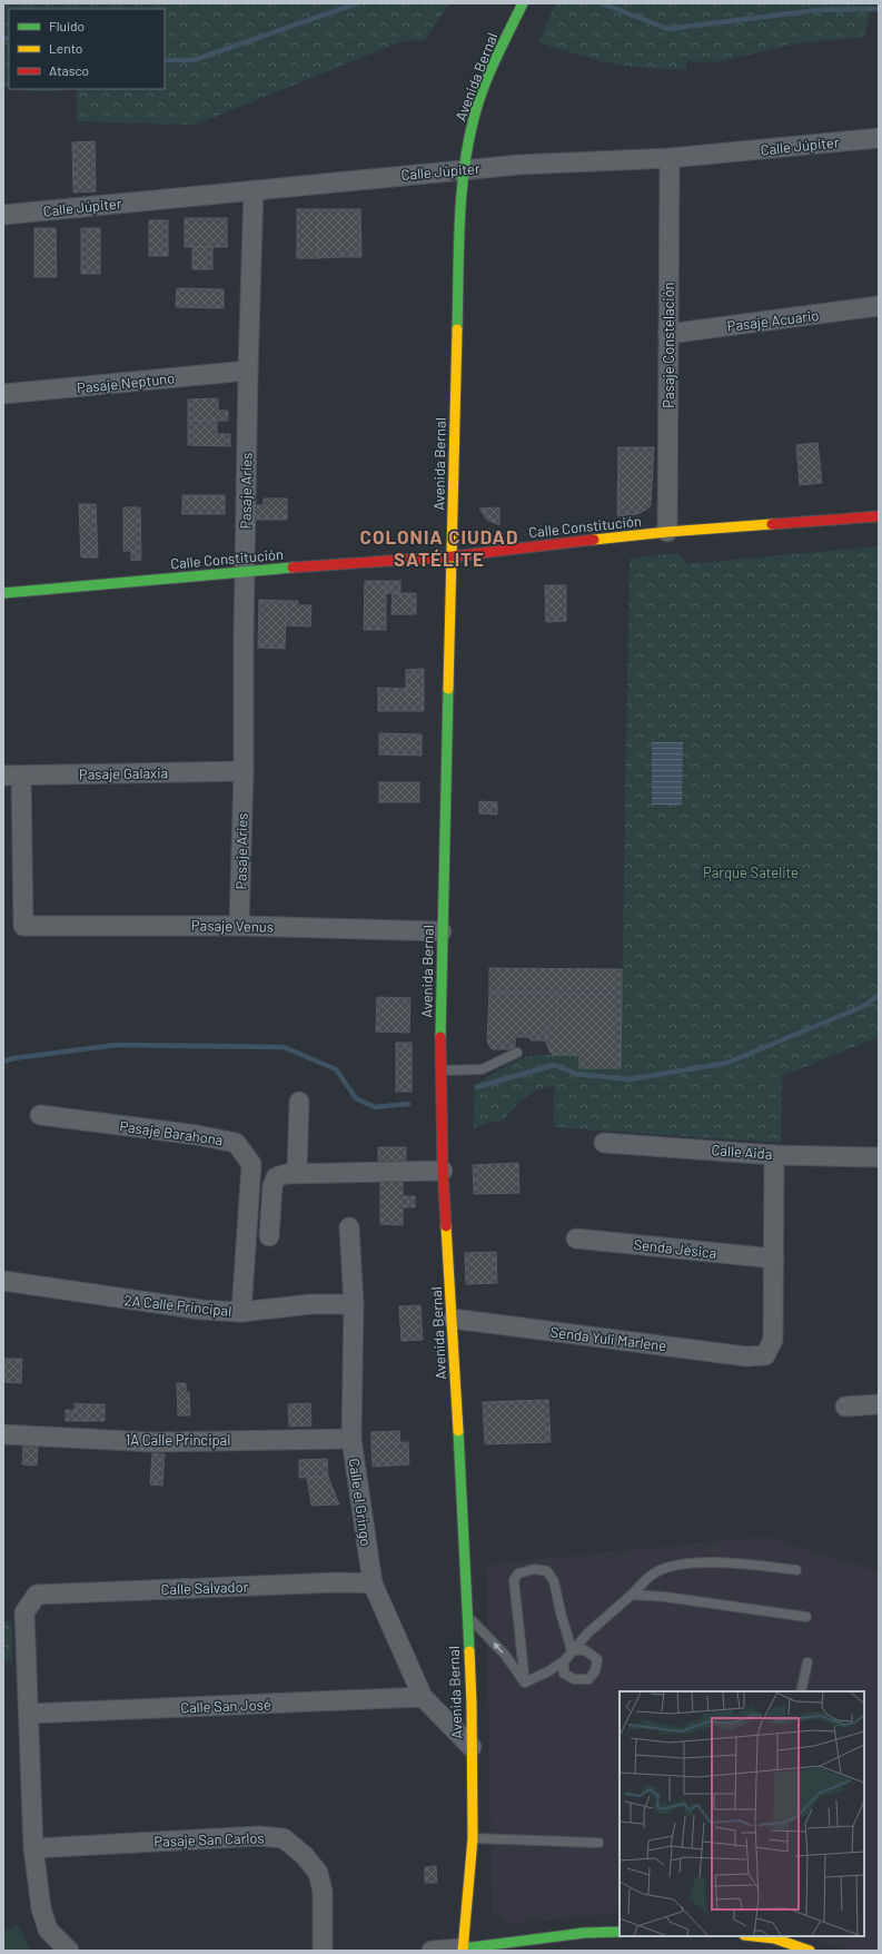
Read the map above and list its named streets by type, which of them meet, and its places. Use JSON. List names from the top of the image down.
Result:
{
  "streets": {
    "main road": ["Avenida Bernal", "Calle Constitución"],
    "street": [
      "Calle Júpiter",
      "Pasaje Acuario",
      "Pasaje Constelación",
      "Pasaje Neptuno",
      "Pasaje Aries",
      "Pasaje Galaxia",
      "Pasaje Venus",
      "Pasaje Barahona",
      "Calle Aida",
      "Senda Jésica",
      "2A Calle Principal",
      "Senda Yuli Marlene",
      "1A Calle Principal",
      "Calle el Gringo",
      "Calle Salvador",
      "Calle San José",
      "Pasaje San Carlos"
    ]
  },
  "crossings": [
    ["Avenida Bernal", "Calle Júpiter"],
    ["Avenida Bernal", "Calle Constitución"],
    ["Avenida Bernal", "Pasaje Venus"],
    ["Avenida Bernal", "Senda Yuli Marlene"],
    ["Avenida Bernal", "Calle el Gringo"],
    ["Calle Júpiter", "Pasaje Constelación"],
    ["Calle Júpiter", "Pasaje Aries"],
    ["Pasaje Acuario", "Pasaje Constelación"],
    ["Pasaje Constelación", "Calle Constitución"],
    ["Pasaje Neptuno", "Pasaje Aries"],
    ["Pasaje Aries", "Calle Constitución"],
    ["Pasaje Aries", "Pasaje Galaxia"],
    ["Pasaje Aries", "Pasaje Venus"],
    ["Pasaje Galaxia", "Pasaje Venus"],
    ["Pasaje Barahona", "2A Calle Principal"],
    ["Senda Jésica", "Senda Yuli Marlene"],
    ["2A Calle Principal", "Calle el Gringo"],
    ["1A Calle Principal", "Calle el Gringo"],
    ["Calle el Gringo", "Calle Salvador"],
    ["Calle el Gringo", "Calle San José"],
    ["Calle Salvador", "Calle San José"]
  ],
  "districts": ["COLONIA CIUDAD SATÉLITE"],
  "parks": ["Parque Satelite"],
  "legend": ["Fluido", "Lento", "Atasco"]
}
